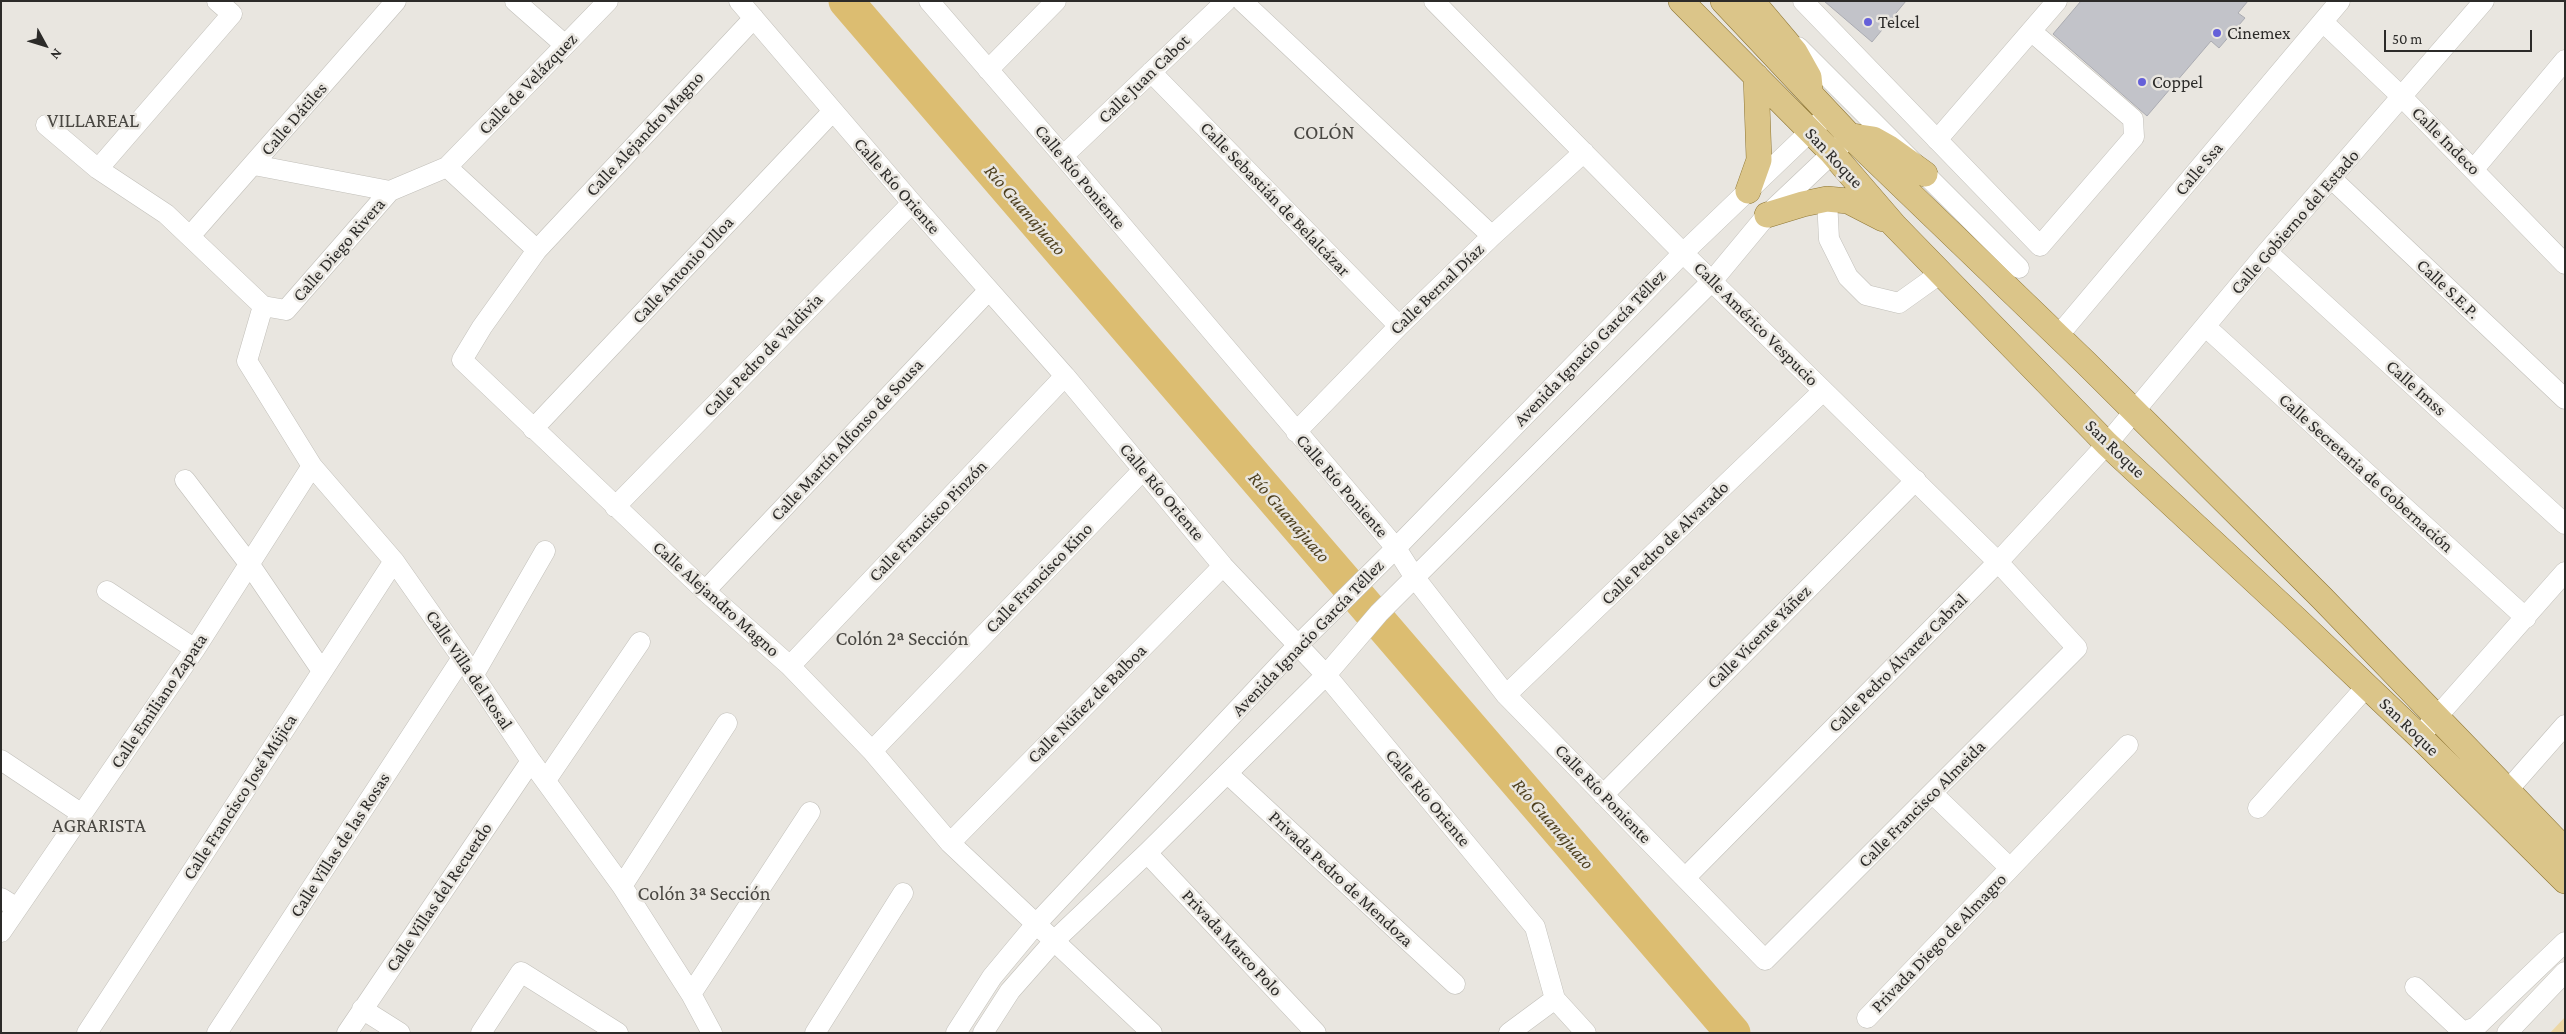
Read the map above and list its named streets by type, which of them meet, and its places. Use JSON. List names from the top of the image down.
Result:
{
  "streets": {
    "main road": ["San Roque"],
    "street": [
      "Calle Juan Cabot",
      "Calle de Velázquez",
      "Calle Dátiles",
      "Calle Alejandro Magno",
      "Calle Indeco",
      "Calle Ssa",
      "Calle Río Poniente",
      "Calle Río Oriente",
      "Calle Sebastián de Belalcázar",
      "Calle Gobierno del Estado",
      "Calle Diego Rivera",
      "Calle Antonio Ulloa",
      "Calle Bernal Díaz",
      "Calle S.E.P.",
      "Calle Américo Vespucio",
      "Avenida Ignacio García Téllez",
      "Calle Pedro de Valdivia",
      "Calle Imss",
      "Calle Martín Alfonso de Sousa",
      "Calle Secretaria de Gobernación",
      "Calle Francisco Pinzón",
      "Calle Pedro de Alvarado",
      "Calle Francisco Kino",
      "Calle Vicente Yáñez",
      "Calle Pedro Álvarez Cabral",
      "Calle Villa del Rosal",
      "Calle Emiliano Zapata",
      "Calle Núñez de Balboa",
      "Calle Francisco José Mújica",
      "Calle Francisco Almeida",
      "Calle Villas de las Rosas",
      "Privada Pedro de Mendoza",
      "Calle Villas del Recuerdo",
      "Privada Marco Polo",
      "Privada Diego de Almagro"
    ]
  },
  "crossings": [
    ["Calle Juan Cabot", "Calle Río Poniente"],
    ["Calle Juan Cabot", "Calle Sebastián de Belalcázar"],
    ["Calle de Velázquez", "Calle Diego Rivera"],
    ["Calle Alejandro Magno", "Calle Río Oriente"],
    ["Calle Alejandro Magno", "Calle Antonio Ulloa"],
    ["Calle Alejandro Magno", "Avenida Ignacio García Téllez"],
    ["Calle Alejandro Magno", "Calle Pedro de Valdivia"],
    ["Calle Alejandro Magno", "Calle Martín Alfonso de Sousa"],
    ["Calle Alejandro Magno", "Calle Francisco Pinzón"],
    ["Calle Alejandro Magno", "Calle Francisco Kino"],
    ["Calle Alejandro Magno", "Calle Núñez de Balboa"],
    ["Calle Indeco", "Calle Ssa"],
    ["Calle Indeco", "Calle Gobierno del Estado"],
    ["San Roque", "Calle Ssa"],
    ["San Roque", "Calle Gobierno del Estado"],
    ["San Roque", "Avenida Ignacio García Téllez"],
    ["San Roque", "Calle Pedro Álvarez Cabral"],
    ["Calle Río Poniente", "Calle Bernal Díaz"],
    ["Calle Río Poniente", "Avenida Ignacio García Téllez"],
    ["Calle Río Poniente", "Calle Pedro de Alvarado"],
    ["Calle Río Poniente", "Calle Vicente Yáñez"],
    ["Calle Río Poniente", "Calle Pedro Álvarez Cabral"],
    ["Calle Río Poniente", "Calle Francisco Almeida"],
    ["Calle Río Oriente", "Calle Antonio Ulloa"],
    ["Calle Río Oriente", "Avenida Ignacio García Téllez"],
    ["Calle Río Oriente", "Calle Pedro de Valdivia"],
    ["Calle Río Oriente", "Calle Martín Alfonso de Sousa"],
    ["Calle Río Oriente", "Calle Francisco Pinzón"],
    ["Calle Río Oriente", "Calle Francisco Kino"],
    ["Calle Río Oriente", "Calle Núñez de Balboa"],
    ["Calle Sebastián de Belalcázar", "Calle Bernal Díaz"],
    ["Calle Gobierno del Estado", "Calle S.E.P."],
    ["Calle Gobierno del Estado", "Calle Imss"],
    ["Calle Gobierno del Estado", "Calle Secretaria de Gobernación"],
    ["Calle Gobierno del Estado", "Calle Pedro Álvarez Cabral"],
    ["Calle Diego Rivera", "Calle Villa del Rosal"],
    ["Calle Bernal Díaz", "Calle Américo Vespucio"],
    ["Calle Américo Vespucio", "Avenida Ignacio García Téllez"],
    ["Calle Américo Vespucio", "Calle Pedro de Alvarado"],
    ["Calle Américo Vespucio", "Calle Vicente Yáñez"],
    ["Calle Américo Vespucio", "Calle Pedro Álvarez Cabral"],
    ["Calle Américo Vespucio", "Calle Francisco Almeida"],
    ["Avenida Ignacio García Téllez", "Privada Pedro de Mendoza"],
    ["Avenida Ignacio García Téllez", "Privada Marco Polo"],
    ["Calle Villa del Rosal", "Calle Emiliano Zapata"],
    ["Calle Villa del Rosal", "Calle Francisco José Mújica"],
    ["Calle Villa del Rosal", "Calle Villas de las Rosas"],
    ["Calle Villa del Rosal", "Calle Villas del Recuerdo"],
    ["Calle Francisco Almeida", "Privada Diego de Almagro"]
  ],
  "districts": [
    "VILLAREAL",
    "COLÓN",
    "Colón 2ª Sección",
    "AGRARISTA",
    "Colón 3ª Sección"
  ],
  "water": ["Río Guanajuato"],
  "places": ["Telcel", "Cinemex", "Coppel"],
  "scale_bar": "50 m",
  "north": "bottom right"
}
